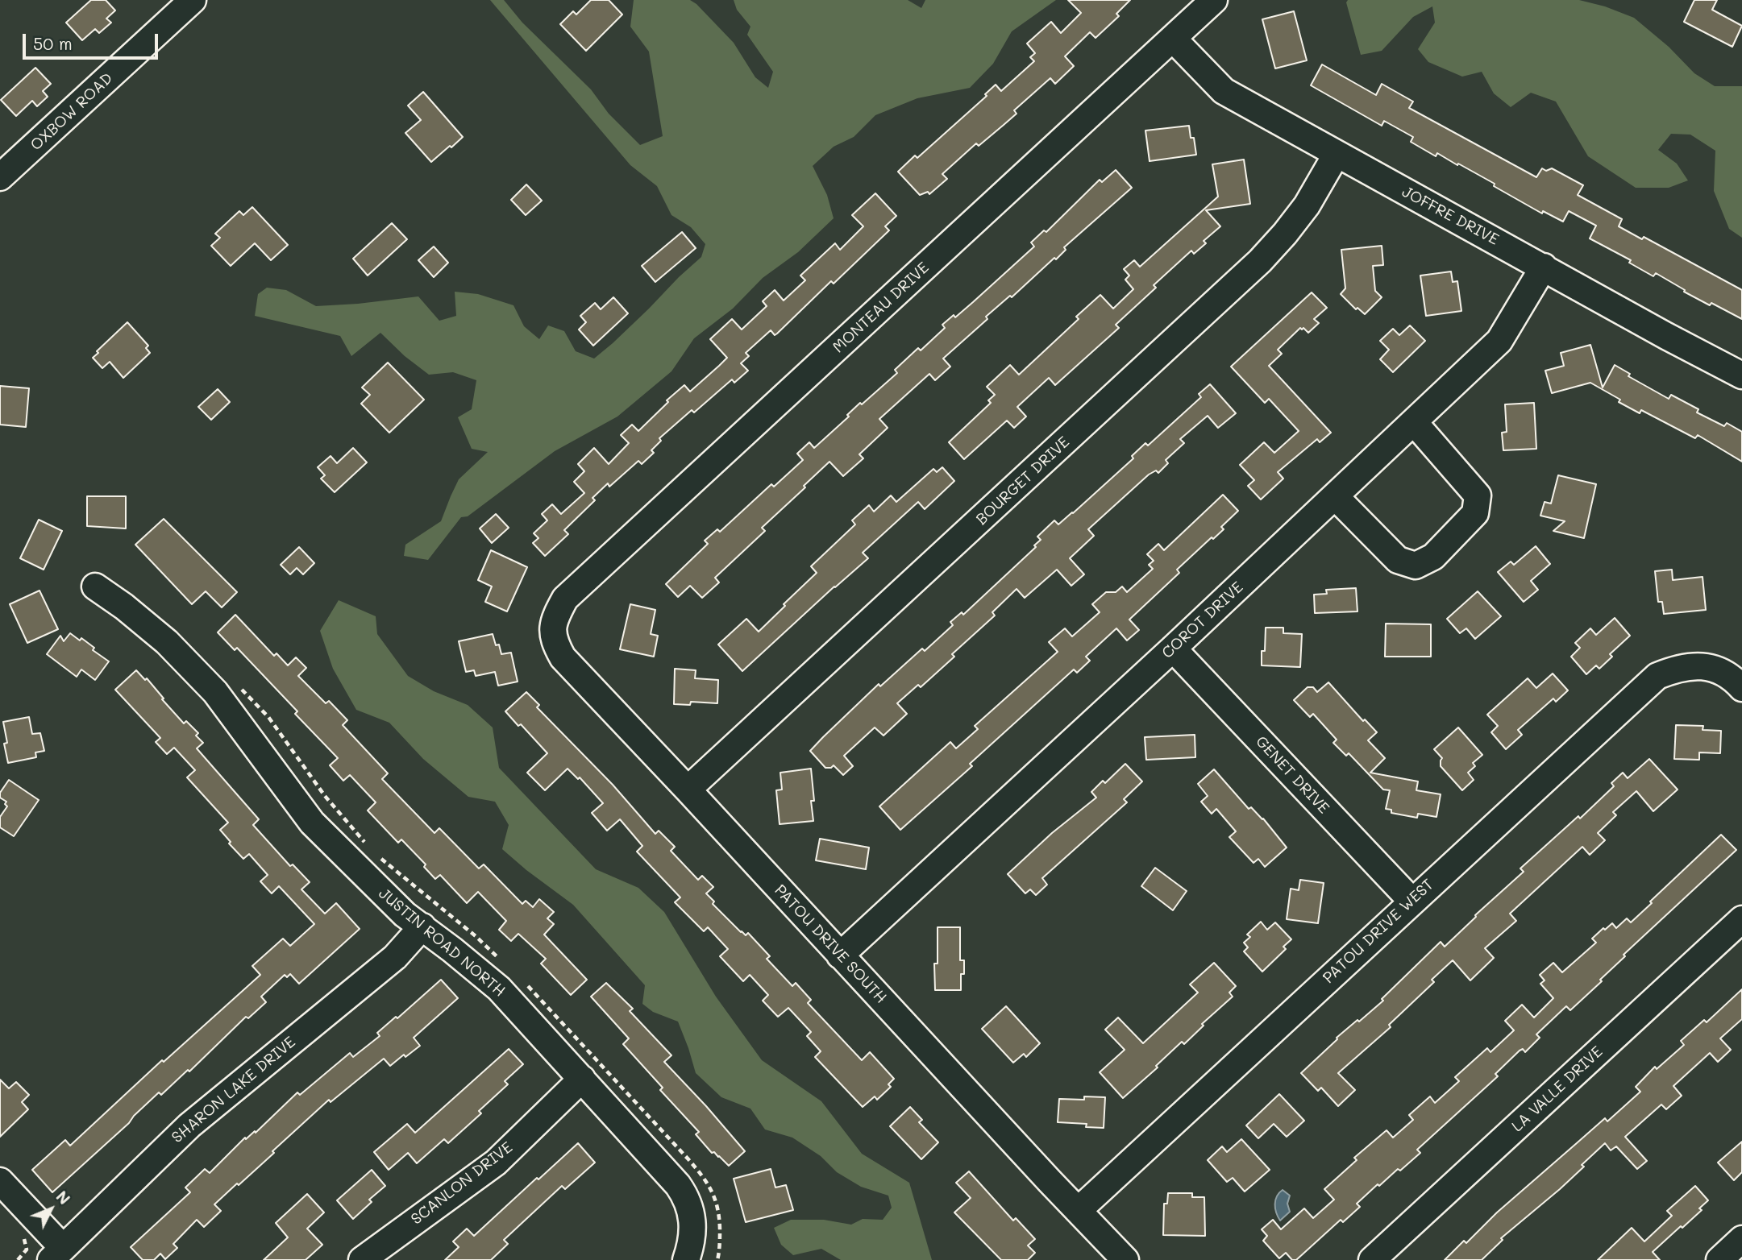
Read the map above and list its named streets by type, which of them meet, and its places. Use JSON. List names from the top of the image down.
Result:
{
  "streets": {
    "street": [
      "OXBOW ROAD",
      "JOFFRE DRIVE",
      "MONTEAU DRIVE",
      "BOURGET DRIVE",
      "COROT DRIVE",
      "GENET DRIVE",
      "PATOU DRIVE WEST",
      "JUSTIN ROAD NORTH",
      "PATOU DRIVE SOUTH",
      "LA VALLE DRIVE",
      "SHARON LAKE DRIVE",
      "SCANLON DRIVE"
    ]
  },
  "crossings": [
    ["JOFFRE DRIVE", "MONTEAU DRIVE"],
    ["JOFFRE DRIVE", "BOURGET DRIVE"],
    ["JOFFRE DRIVE", "COROT DRIVE"],
    ["MONTEAU DRIVE", "PATOU DRIVE SOUTH"],
    ["BOURGET DRIVE", "PATOU DRIVE SOUTH"],
    ["COROT DRIVE", "GENET DRIVE"],
    ["COROT DRIVE", "PATOU DRIVE SOUTH"],
    ["GENET DRIVE", "PATOU DRIVE WEST"],
    ["PATOU DRIVE WEST", "PATOU DRIVE SOUTH"],
    ["JUSTIN ROAD NORTH", "SHARON LAKE DRIVE"],
    ["JUSTIN ROAD NORTH", "SCANLON DRIVE"]
  ],
  "scale_bar": "50 m",
  "north": "top right"
}
